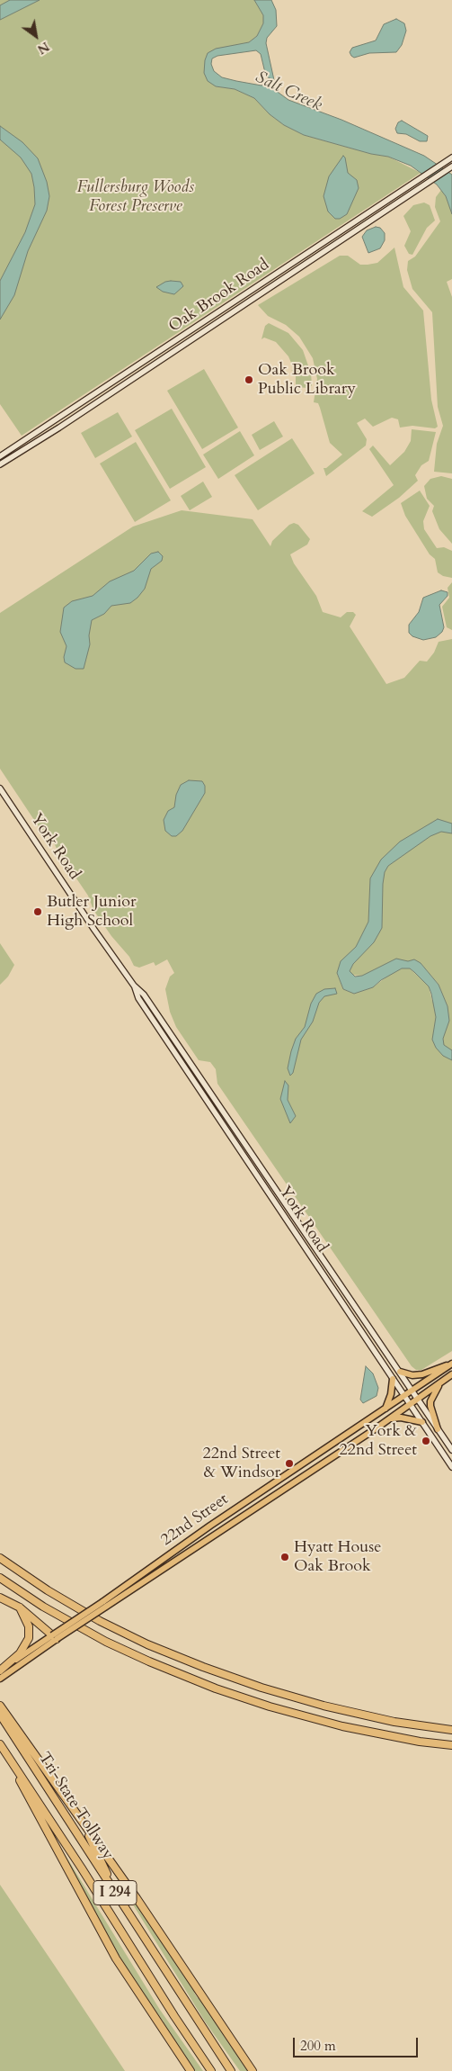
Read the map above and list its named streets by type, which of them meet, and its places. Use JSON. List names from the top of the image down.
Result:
{
  "streets": {
    "highway": ["Tri-State Tollway", "I 294"],
    "main road": ["Oak Brook Road", "York Road", "22nd Street"]
  },
  "crossings": [
    ["York Road", "22nd Street"]
  ],
  "water": ["Salt Creek"],
  "parks": ["Fullersburg Woods Forest Preserve"],
  "places": [
    "Oak Brook Public Library",
    "Butler Junior High School",
    "York & 22nd Street",
    "22nd Street & Windsor",
    "Hyatt House Oak Brook"
  ],
  "scale_bar": "200 m",
  "north": "bottom right"
}
